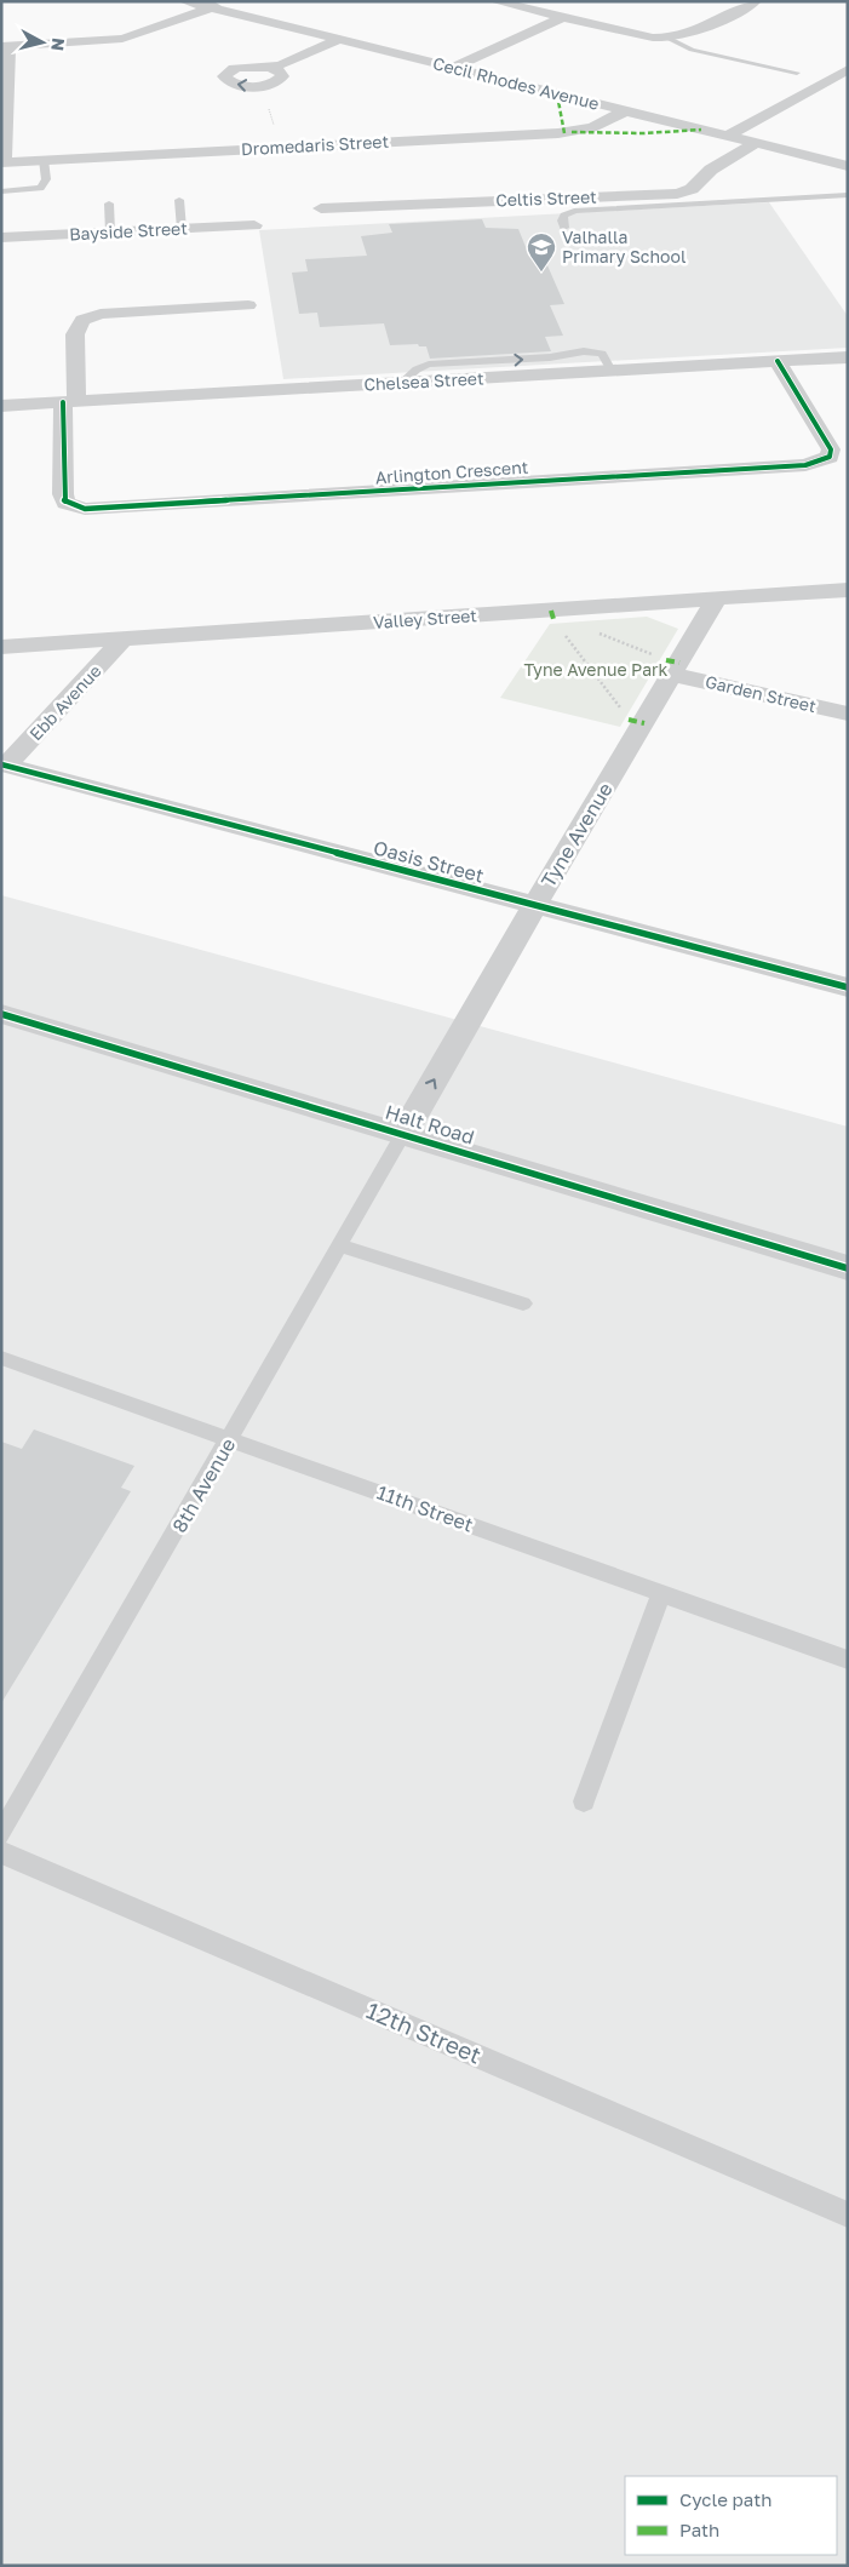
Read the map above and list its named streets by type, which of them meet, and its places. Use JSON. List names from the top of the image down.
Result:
{
  "streets": {
    "street": [
      "Cecil Rhodes Avenue",
      "Dromedaris Street",
      "Celtis Street",
      "Bayside Street",
      "Chelsea Street",
      "Arlington Crescent",
      "Valley Street",
      "Garden Street",
      "Ebb Avenue",
      "Tyne Avenue",
      "Oasis Street",
      "Halt Road"
    ],
    "lane": ["8th Avenue", "11th Street", "12th Street"]
  },
  "crossings": [
    ["Cecil Rhodes Avenue", "Dromedaris Street"],
    ["Cecil Rhodes Avenue", "Celtis Street"],
    ["Chelsea Street", "Arlington Crescent"],
    ["Valley Street", "Ebb Avenue"],
    ["Valley Street", "Tyne Avenue"],
    ["Garden Street", "Tyne Avenue"],
    ["Ebb Avenue", "Oasis Street"],
    ["Tyne Avenue", "Oasis Street"],
    ["Tyne Avenue", "Halt Road"],
    ["Tyne Avenue", "8th Avenue"],
    ["Halt Road", "8th Avenue"],
    ["8th Avenue", "11th Street"]
  ],
  "one_way": ["Tyne Avenue"],
  "parks": ["Tyne Avenue Park"],
  "places": {
    "school or university": ["Valhalla Primary School"]
  },
  "legend": ["Cycle path", "Path"],
  "north": "right"
}
